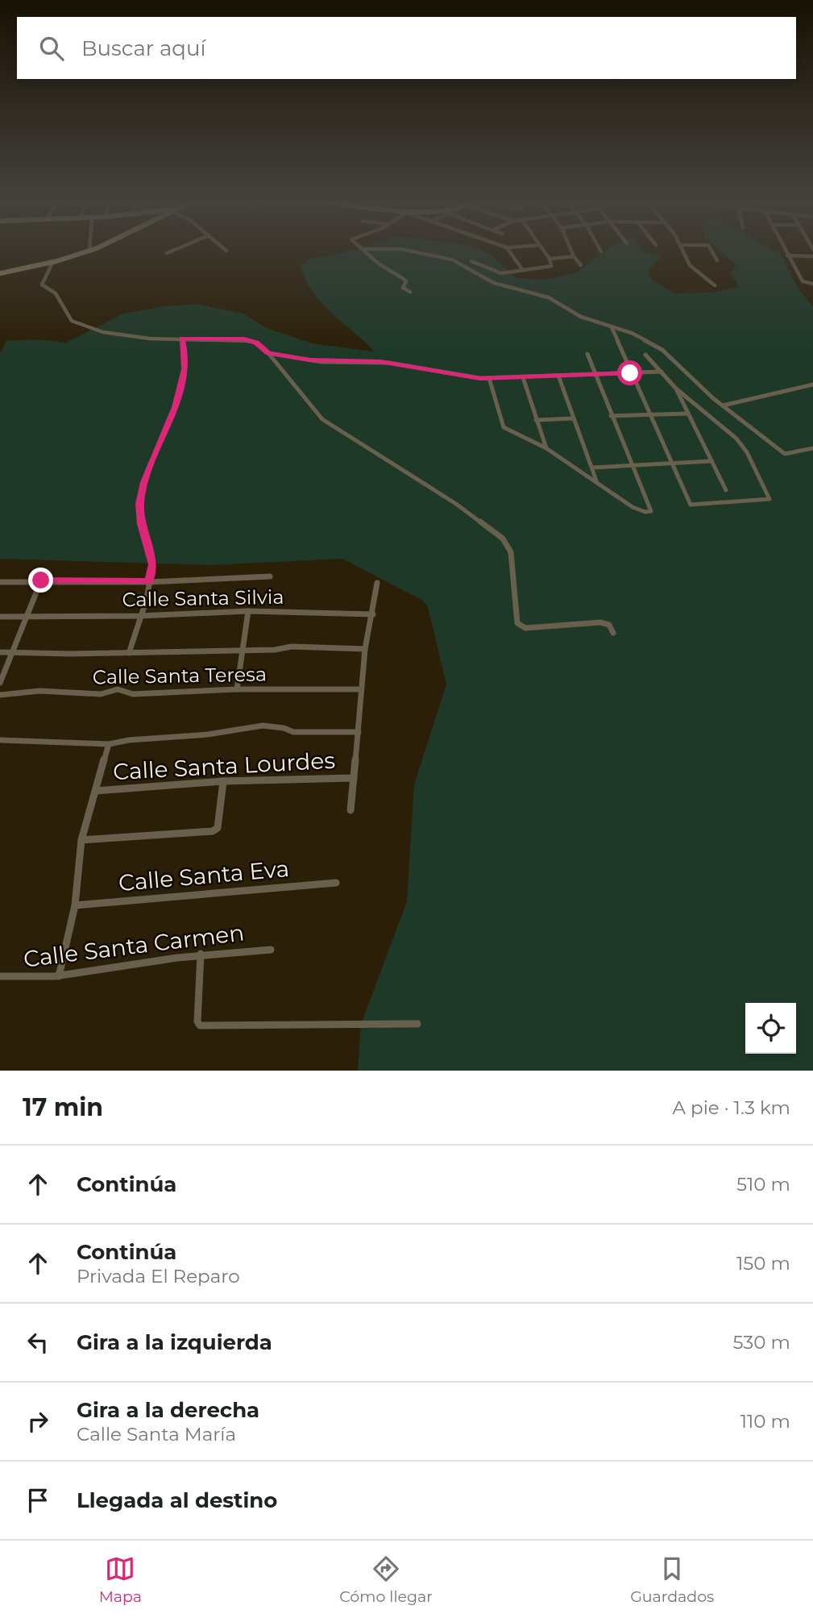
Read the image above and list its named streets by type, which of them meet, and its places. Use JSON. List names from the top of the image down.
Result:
{
  "streets": {
    "street": [
      "Calle Santa Silvia",
      "Calle Santa Teresa",
      "Calle Santa Lourdes",
      "Calle Santa Eva",
      "Calle Santa Carmen"
    ]
  },
  "page": {
    "search": "Buscar aquí",
    "heading": ["17 min", "A pie · 1.3 km"],
    "list": [
      ["Continúa", "510 m"],
      ["Continúa", "Privada El Reparo", "150 m"],
      ["Gira a la izquierda", "530 m"],
      ["Gira a la derecha", "Calle Santa María", "110 m"],
      "Llegada al destino"
    ],
    "nav": ["Mapa", "Cómo llegar", "Guardados"]
  }
}
